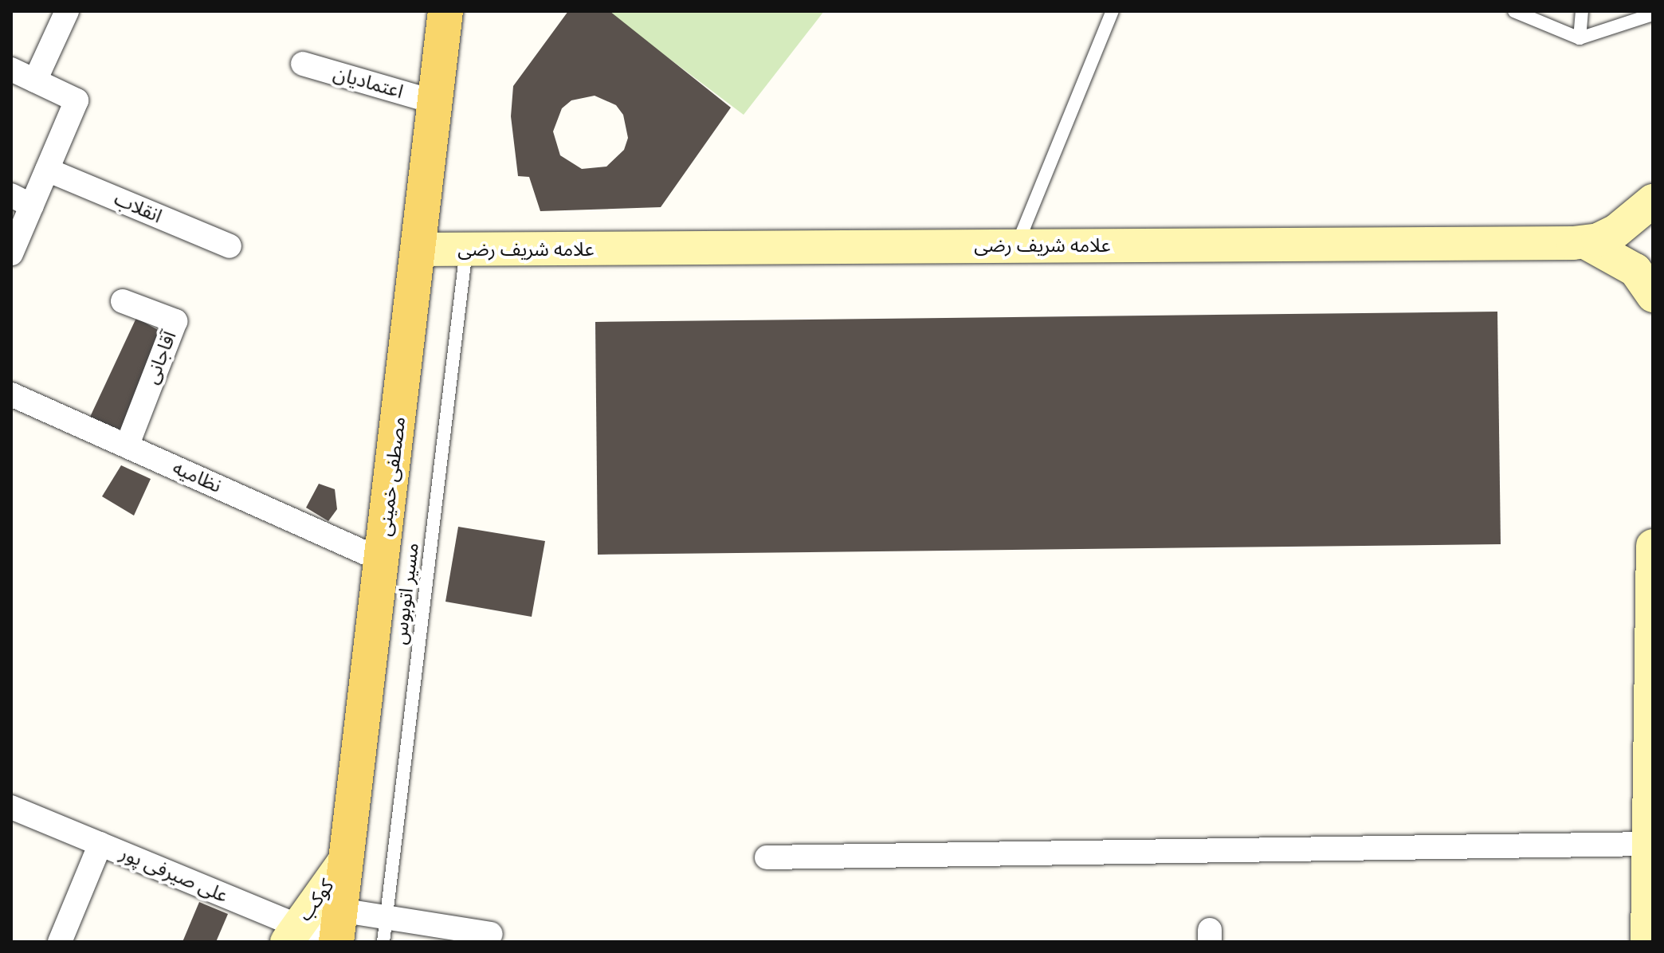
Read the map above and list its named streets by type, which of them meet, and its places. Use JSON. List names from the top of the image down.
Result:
{
  "streets": {
    "main road": ["علامه شریف رضی", "مصطفی خمینی", "کوکب"],
    "street": [
      "اعتمادیان",
      "انقلاب",
      "آقاجانی",
      "نظامیه",
      "علی صیرفی پور"
    ],
    "lane": ["مسیر اتوبوس"]
  },
  "crossings": [
    ["اعتمادیان", "مصطفی خمینی"],
    ["علامه شریف رضی", "مصطفی خمینی"],
    ["علامه شریف رضی", "مسیر اتوبوس"],
    ["آقاجانی", "نظامیه"],
    ["مصطفی خمینی", "نظامیه"],
    ["مصطفی خمینی", "علی صیرفی پور"],
    ["مصطفی خمینی", "کوکب"],
    ["مسیر اتوبوس", "علی صیرفی پور"],
    ["علی صیرفی پور", "کوکب"]
  ]
}
